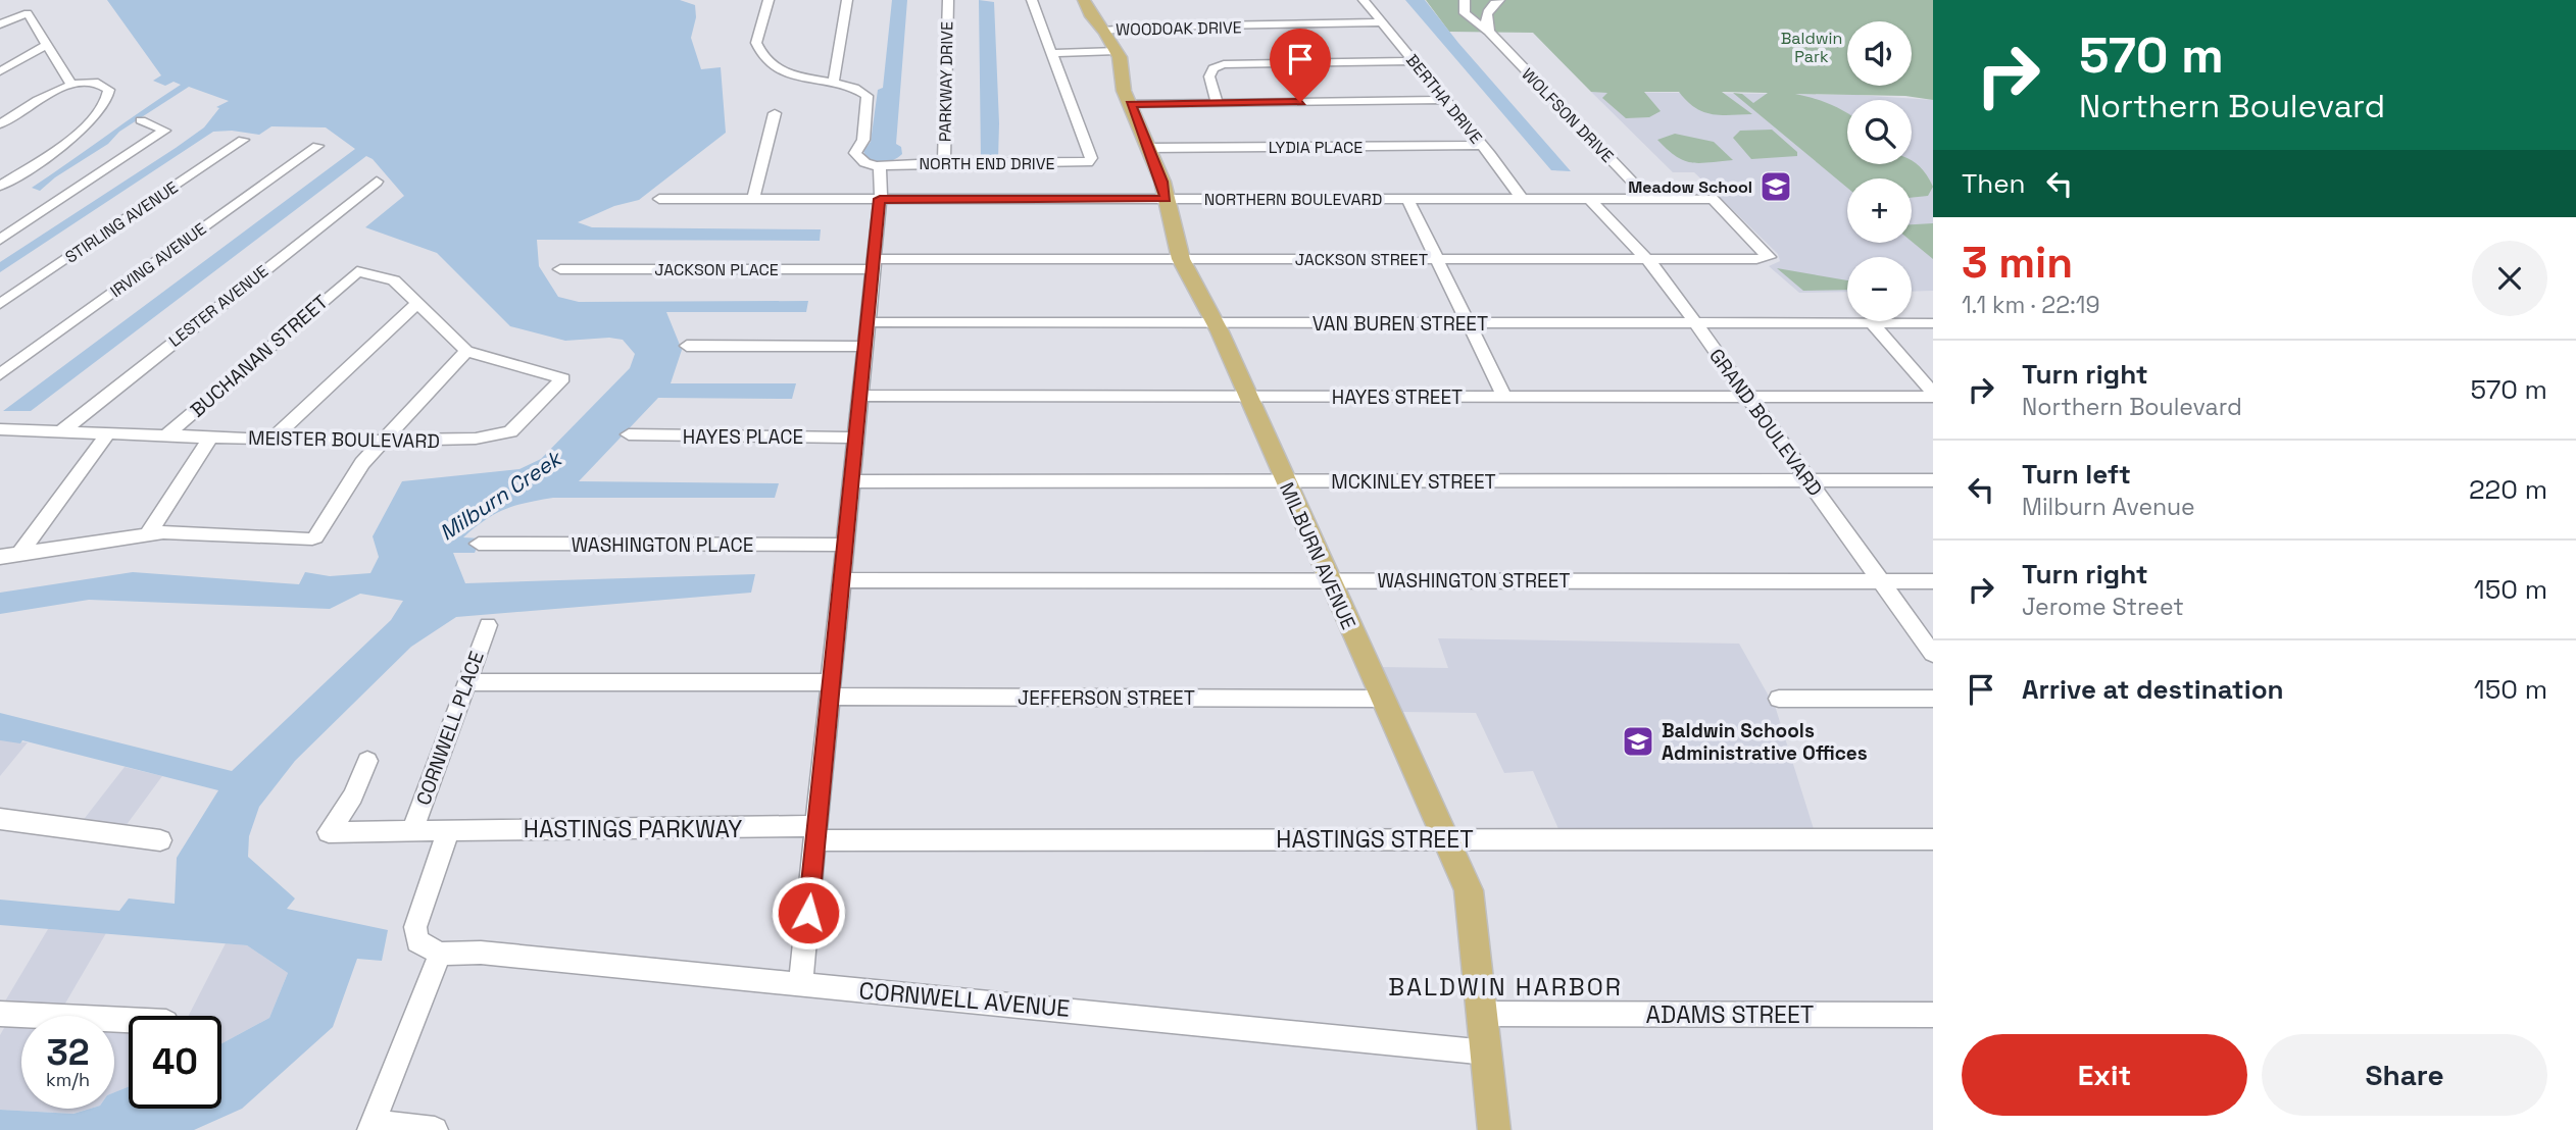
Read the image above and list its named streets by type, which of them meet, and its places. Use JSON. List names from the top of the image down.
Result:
{
  "streets": {
    "main road": ["MILBURN AVENUE"],
    "street": [
      "WOODOAK DRIVE",
      "PARKWAY DRIVE",
      "BERTHA DRIVE",
      "WOLFSON DRIVE",
      "LYDIA PLACE",
      "NORTH END DRIVE",
      "NORTHERN BOULEVARD",
      "STIRLING AVENUE",
      "JACKSON STREET",
      "IRVING AVENUE",
      "JACKSON PLACE",
      "LESTER AVENUE",
      "VAN BUREN STREET",
      "BUCHANAN STREET",
      "HAYES STREET",
      "GRAND BOULEVARD",
      "HAYES PLACE",
      "MEISTER BOULEVARD",
      "MCKINLEY STREET",
      "WASHINGTON PLACE",
      "WASHINGTON STREET",
      "JEFFERSON STREET",
      "CORNWELL PLACE",
      "HASTINGS PARKWAY",
      "HASTINGS STREET",
      "CORNWELL AVENUE",
      "ADAMS STREET"
    ]
  },
  "crossings": [
    ["WOODOAK DRIVE", "BERTHA DRIVE"],
    ["WOODOAK DRIVE", "MILBURN AVENUE"],
    ["PARKWAY DRIVE", "NORTH END DRIVE"],
    ["BERTHA DRIVE", "LYDIA PLACE"],
    ["BERTHA DRIVE", "NORTHERN BOULEVARD"],
    ["WOLFSON DRIVE", "NORTHERN BOULEVARD"],
    ["LYDIA PLACE", "MILBURN AVENUE"],
    ["NORTHERN BOULEVARD", "JACKSON STREET"],
    ["NORTHERN BOULEVARD", "GRAND BOULEVARD"],
    ["NORTHERN BOULEVARD", "MILBURN AVENUE"],
    ["JACKSON STREET", "JACKSON PLACE"],
    ["JACKSON STREET", "GRAND BOULEVARD"],
    ["JACKSON STREET", "MILBURN AVENUE"],
    ["LESTER AVENUE", "MEISTER BOULEVARD"],
    ["VAN BUREN STREET", "GRAND BOULEVARD"],
    ["VAN BUREN STREET", "MILBURN AVENUE"],
    ["BUCHANAN STREET", "MEISTER BOULEVARD"],
    ["HAYES STREET", "GRAND BOULEVARD"],
    ["HAYES STREET", "MILBURN AVENUE"],
    ["GRAND BOULEVARD", "MCKINLEY STREET"],
    ["GRAND BOULEVARD", "WASHINGTON STREET"],
    ["MCKINLEY STREET", "MILBURN AVENUE"],
    ["MILBURN AVENUE", "WASHINGTON STREET"],
    ["MILBURN AVENUE", "JEFFERSON STREET"],
    ["MILBURN AVENUE", "HASTINGS STREET"],
    ["MILBURN AVENUE", "CORNWELL AVENUE"],
    ["MILBURN AVENUE", "ADAMS STREET"],
    ["JEFFERSON STREET", "CORNWELL PLACE"],
    ["CORNWELL PLACE", "HASTINGS PARKWAY"],
    ["HASTINGS PARKWAY", "HASTINGS STREET"]
  ],
  "districts": ["BALDWIN HARBOR"],
  "water": ["Milburn Creek"],
  "parks": ["Baldwin Park"],
  "places": {
    "school or university": ["Meadow School", "Baldwin Schools Administrative Offices"]
  },
  "page": {
    "turn": ["570 m", "Northern Boulevard"],
    "map_buttons": ["+", "−"],
    "then": "Then",
    "heading": ["3 min", "1.1 km · 22:19"],
    "list": [
      {
        "name": "Turn right",
        "note": "Northern Boulevard",
        "value": "570 m"
      },
      {
        "name": "Turn left",
        "note": "Milburn Avenue",
        "value": "220 m"
      },
      {
        "name": "Turn right",
        "note": "Jerome Street",
        "value": "150 m"
      },
      {
        "name": "Arrive at destination",
        "value": "150 m"
      }
    ],
    "speed": "32 km/h",
    "limit": "40",
    "buttons": ["Exit", "Share"]
  }
}
